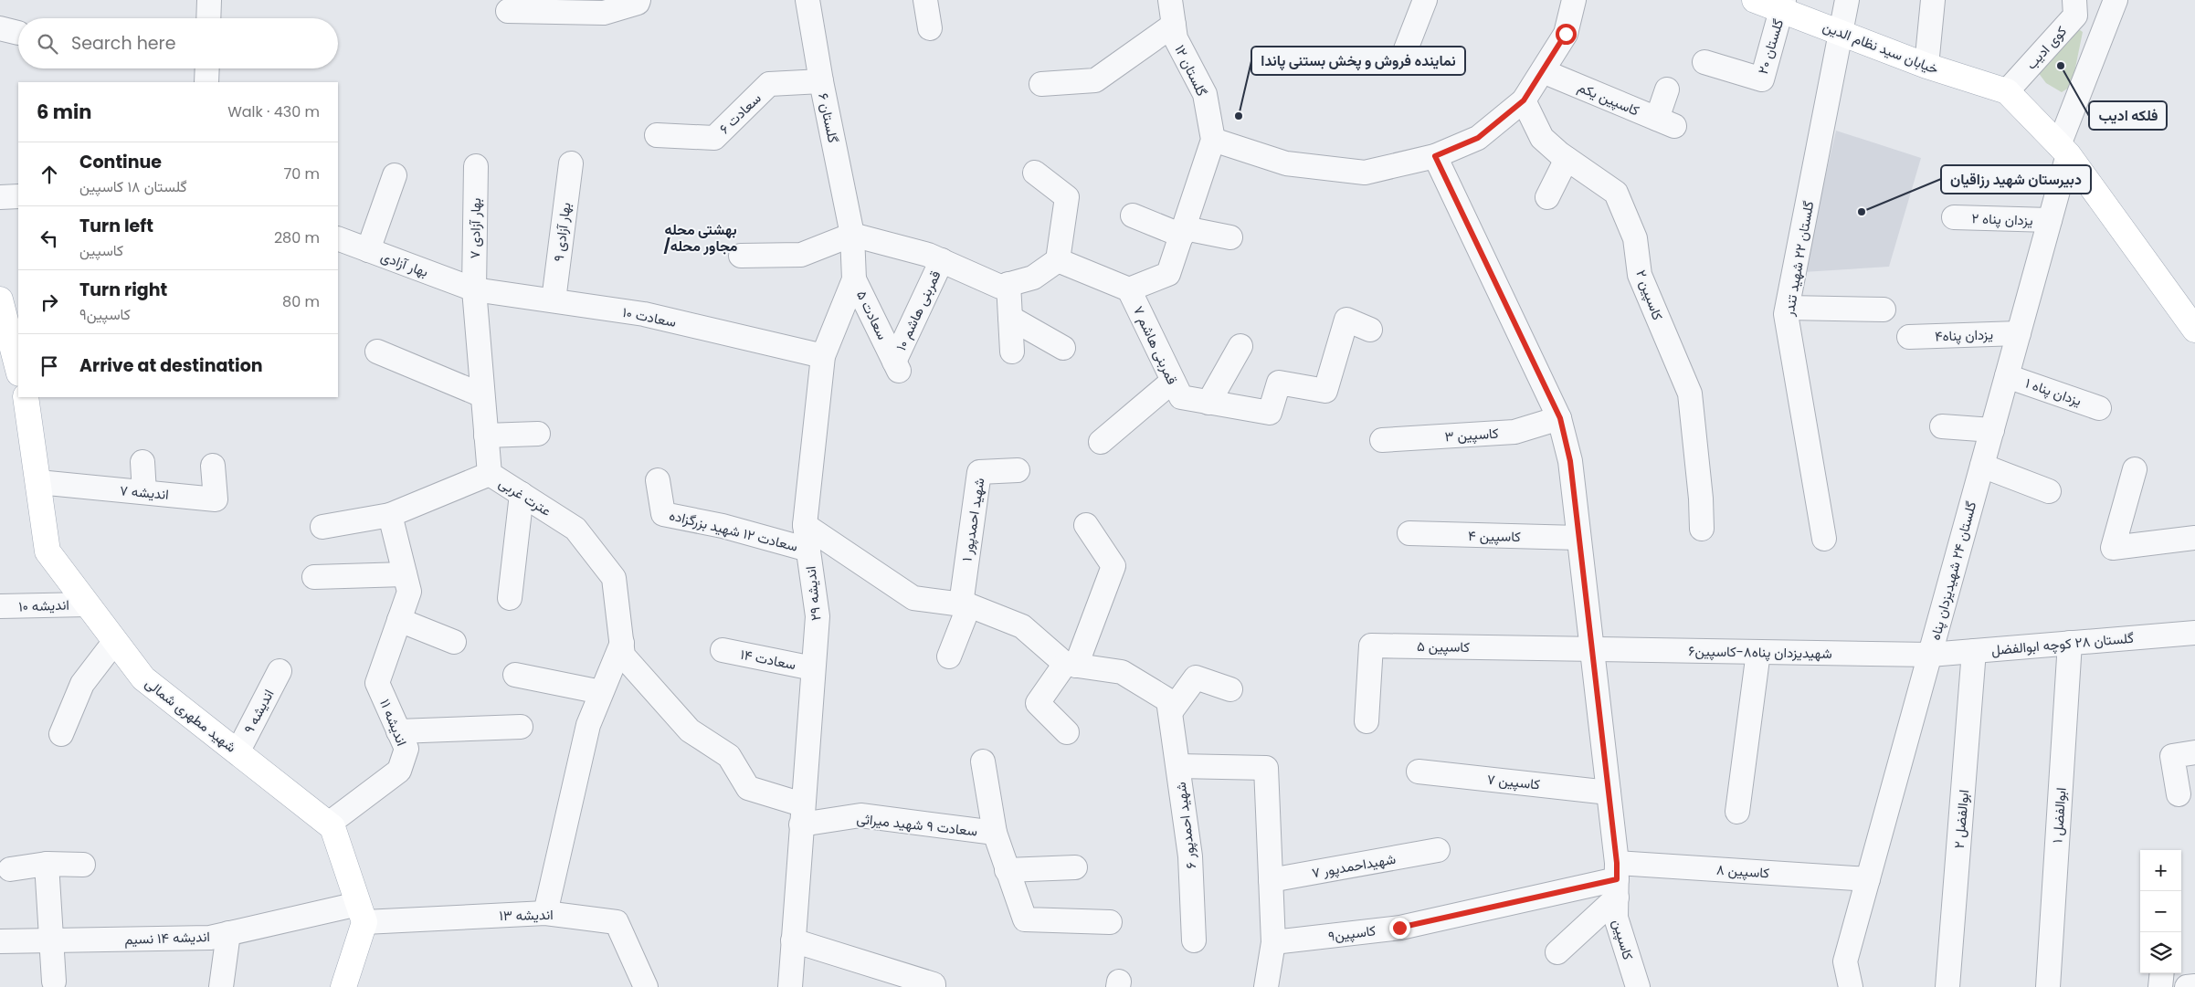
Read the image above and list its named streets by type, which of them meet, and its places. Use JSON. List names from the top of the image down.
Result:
{
  "streets": {
    "main road": ["خیابان سید نظام الدین", "شهید مطهری شمالی"],
    "street": [
      "گلستان ۲۰",
      "کوی ادیب",
      "گلستان ۱۲",
      "کاسپین یکم",
      "سعادت ۶",
      "گلستان ۶",
      "یزدان پناه ۲",
      "بهار آزادی ۷",
      "بهار آزادی ۹",
      "گلستان ۲۲ شهید تندر",
      "بهار آزادی",
      "کاسپین ۲",
      "قمربنی هاشم ۱۰",
      "سعادت ۵",
      "سعادت ۱۰",
      "یزدان پناه۴",
      "قمربنی هاشم ۷",
      "یزدان پناه ۱",
      "کاسپین ۳",
      "اندیشه ۷",
      "عترت غربی",
      "شهید احمدپور ۱",
      "سعادت ۱۲ شهید بزرگزاده",
      "کاسپین ۴",
      "گلستان ۲۴ شهیدیزدان پناه",
      "اندیشه ۲۹",
      "اندیشه ۱۰",
      "گلستان ۲۸ کوچه ابوالفضل",
      "کاسپین ۵",
      "شهیدیزدان پناه۸-کاسپین۶",
      "سعادت ۱۴",
      "اندیشه ۹",
      "اندیشه ۱۱",
      "کاسپین ۷",
      "ابوالفضل ۱",
      "ابوالفضل ۲",
      "سعادت ۹ شهید میراثی",
      "شهید احمدپور ۶",
      "شهیداحمدپور ۷",
      "کاسپین ۸",
      "اندیشه ۱۳",
      "کاسپین۹",
      "اندیشه ۱۴ نسیم",
      "کاسپین"
    ]
  },
  "crossings": [
    ["گلستان ۲۰", "خیابان سید نظام الدین"],
    ["خیابان سید نظام الدین", "کوی ادیب"],
    ["خیابان سید نظام الدین", "گلستان ۲۲ شهید تندر"],
    ["سعادت ۶", "گلستان ۶"],
    ["گلستان ۶", "اندیشه ۲۹"],
    ["یزدان پناه ۲", "گلستان ۲۴ شهیدیزدان پناه"],
    ["بهار آزادی ۷", "بهار آزادی"],
    ["بهار آزادی ۷", "سعادت ۱۰"],
    ["بهار آزادی ۷", "عترت غربی"],
    ["بهار آزادی ۹", "سعادت ۱۰"],
    ["بهار آزادی", "سعادت ۱۰"],
    ["بهار آزادی", "عترت غربی"],
    ["قمربنی هاشم ۱۰", "سعادت ۵"],
    ["سعادت ۵", "اندیشه ۲۹"],
    ["سعادت ۱۰", "عترت غربی"],
    ["سعادت ۱۰", "اندیشه ۲۹"],
    ["یزدان پناه۴", "گلستان ۲۴ شهیدیزدان پناه"],
    ["یزدان پناه ۱", "گلستان ۲۴ شهیدیزدان پناه"],
    ["کاسپین ۳", "کاسپین"],
    ["اندیشه ۷", "شهید مطهری شمالی"],
    ["سعادت ۱۲ شهید بزرگزاده", "اندیشه ۲۹"],
    ["کاسپین ۴", "کاسپین"],
    ["گلستان ۲۴ شهیدیزدان پناه", "گلستان ۲۸ کوچه ابوالفضل"],
    ["گلستان ۲۴ شهیدیزدان پناه", "شهیدیزدان پناه۸-کاسپین۶"],
    ["گلستان ۲۴ شهیدیزدان پناه", "کاسپین ۸"],
    ["اندیشه ۲۹", "سعادت ۱۴"],
    ["اندیشه ۲۹", "سعادت ۹ شهید میراثی"],
    ["اندیشه ۱۰", "شهید مطهری شمالی"],
    ["گلستان ۲۸ کوچه ابوالفضل", "شهیدیزدان پناه۸-کاسپین۶"],
    ["گلستان ۲۸ کوچه ابوالفضل", "ابوالفضل ۱"],
    ["گلستان ۲۸ کوچه ابوالفضل", "ابوالفضل ۲"],
    ["کاسپین ۵", "شهیدیزدان پناه۸-کاسپین۶"],
    ["کاسپین ۵", "کاسپین"],
    ["شهیدیزدان پناه۸-کاسپین۶", "کاسپین"],
    ["اندیشه ۹", "شهید مطهری شمالی"],
    ["شهید مطهری شمالی", "اندیشه ۱۱"],
    ["شهید مطهری شمالی", "اندیشه ۱۳"],
    ["شهید مطهری شمالی", "اندیشه ۱۴ نسیم"],
    ["کاسپین ۷", "کاسپین"],
    ["کاسپین ۸", "کاسپین۹"],
    ["کاسپین ۸", "کاسپین"],
    ["اندیشه ۱۳", "اندیشه ۱۴ نسیم"],
    ["کاسپین۹", "کاسپین"]
  ],
  "districts": ["بهشتی محله /مجاور محله"],
  "places": ["فلکه ادیب", "نماینده فروش و پخش بستنی پاندا", "دبیرستان شهید رزاقیان"],
  "page": {
    "search": "Search here",
    "heading": ["6 min", "Walk · 430 m"],
    "list": [
      ["Continue", "گلستان ۱۸ کاسپین", "70 m"],
      ["Turn left", "کاسپین", "280 m"],
      ["Turn right", "کاسپین۹", "80 m"],
      "Arrive at destination"
    ],
    "map_buttons": ["+", "−"]
  }
}
